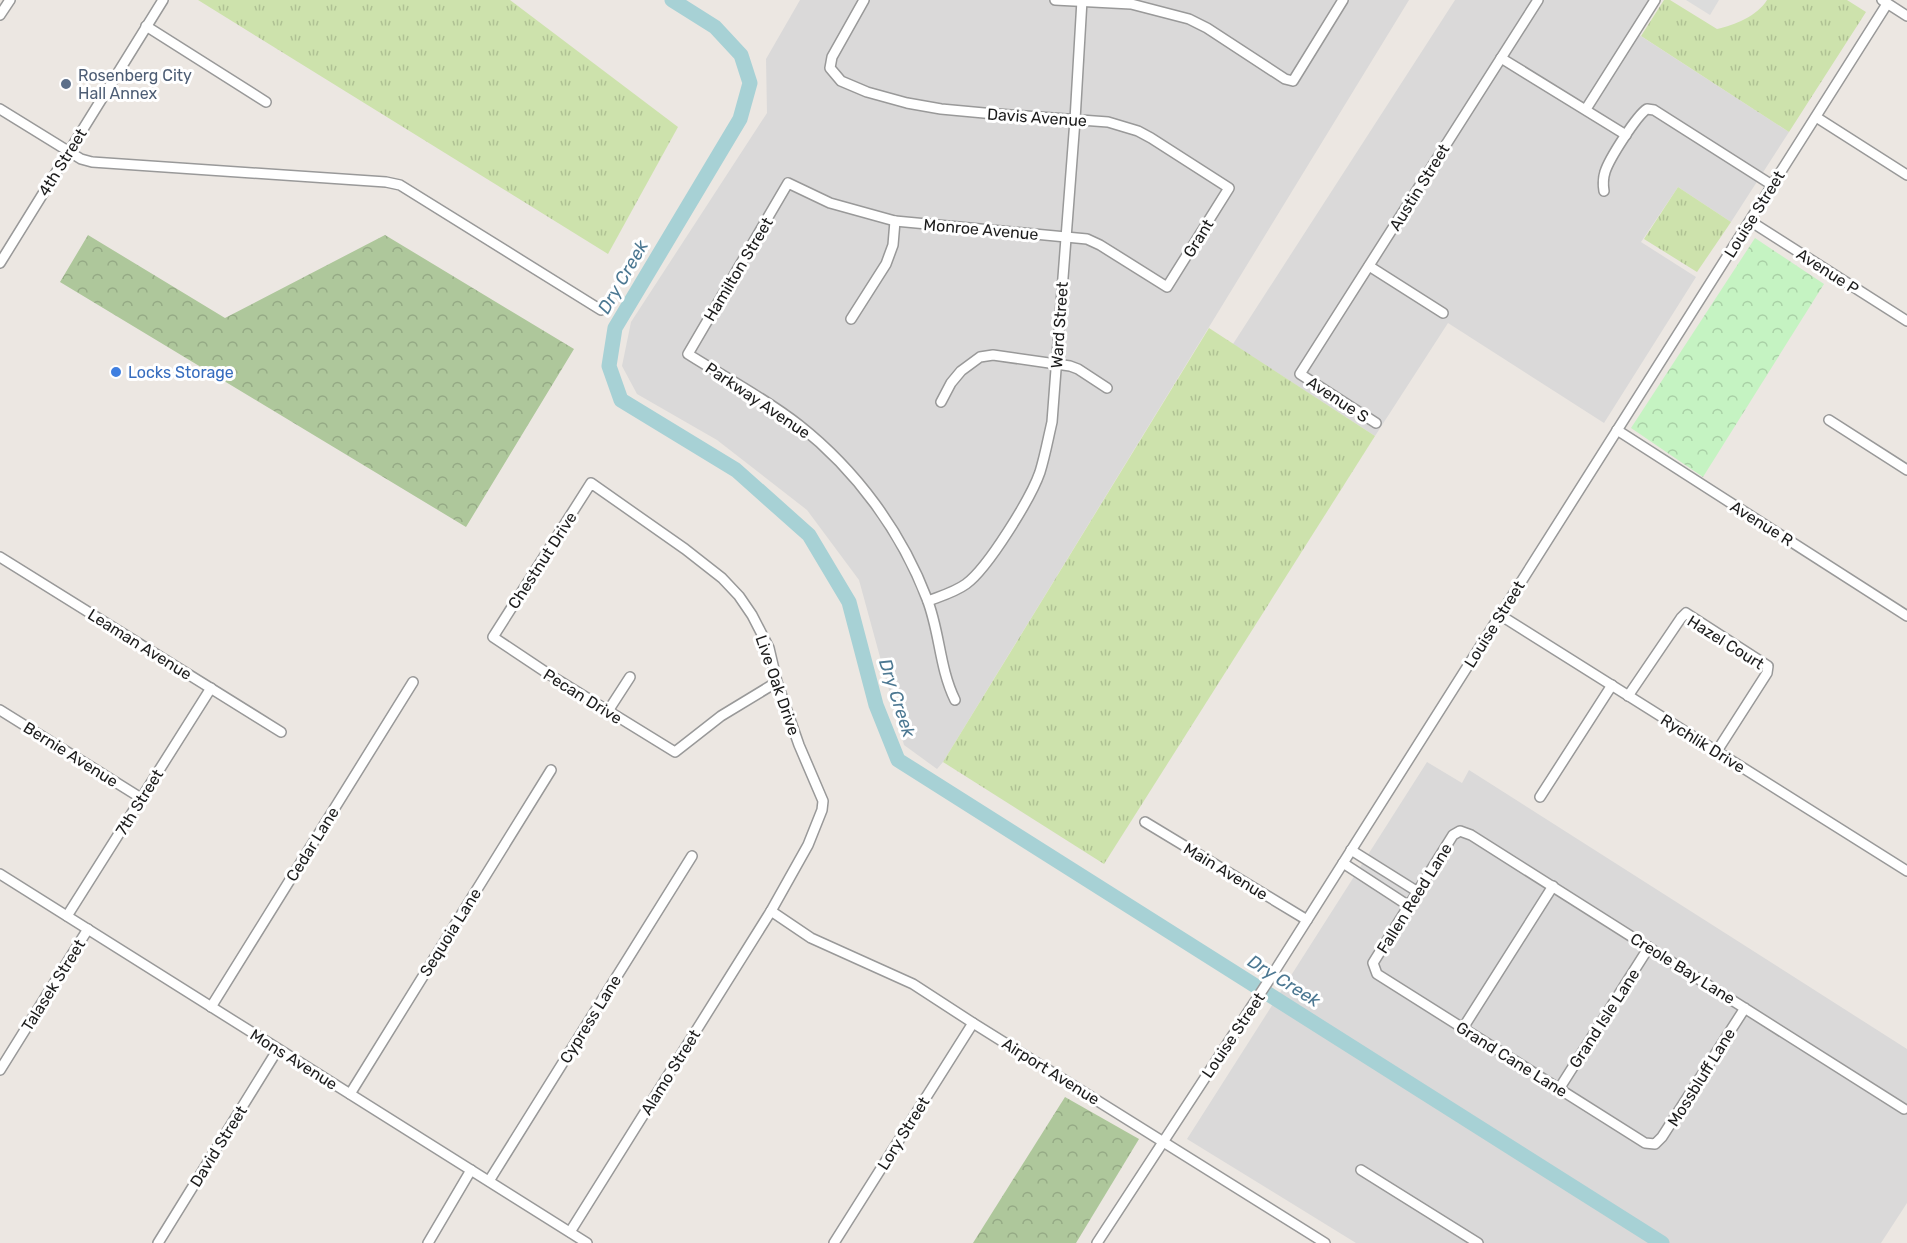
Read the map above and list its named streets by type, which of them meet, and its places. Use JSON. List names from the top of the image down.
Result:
{
  "streets": {
    "street": [
      "Davis Avenue",
      "4th Street",
      "Austin Street",
      "Louise Street",
      "Monroe Avenue",
      "Grant",
      "Hamilton Street",
      "Avenue P",
      "Ward Street",
      "Avenue S",
      "Parkway Avenue",
      "Avenue R",
      "Chestnut Drive",
      "Hazel Court",
      "Leaman Avenue",
      "Live Oak Drive",
      "Pecan Drive",
      "Rychlik Drive",
      "Bernie Avenue",
      "7th Street",
      "Cedar Lane",
      "Main Avenue",
      "Fallen Reed Lane",
      "Sequoia Lane",
      "Creole Bay Lane",
      "Talasek Street",
      "Grand Isle Lane",
      "Cypress Lane",
      "Mons Avenue",
      "Grand Cane Lane",
      "Airport Avenue",
      "Alamo Street",
      "Mossbluff Lane",
      "Lory Street",
      "David Street"
    ]
  },
  "crossings": [
    ["Davis Avenue", "Grant"],
    ["Davis Avenue", "Ward Street"],
    ["Austin Street", "Avenue S"],
    ["Louise Street", "Avenue P"],
    ["Louise Street", "Avenue R"],
    ["Louise Street", "Rychlik Drive"],
    ["Louise Street", "Main Avenue"],
    ["Louise Street", "Airport Avenue"],
    ["Monroe Avenue", "Grant"],
    ["Monroe Avenue", "Hamilton Street"],
    ["Monroe Avenue", "Ward Street"],
    ["Hamilton Street", "Parkway Avenue"],
    ["Ward Street", "Parkway Avenue"],
    ["Chestnut Drive", "Live Oak Drive"],
    ["Chestnut Drive", "Pecan Drive"],
    ["Hazel Court", "Rychlik Drive"],
    ["Leaman Avenue", "7th Street"],
    ["Live Oak Drive", "Pecan Drive"],
    ["Live Oak Drive", "Airport Avenue"],
    ["Live Oak Drive", "Alamo Street"],
    ["Bernie Avenue", "7th Street"],
    ["7th Street", "Mons Avenue"],
    ["Cedar Lane", "Mons Avenue"],
    ["Fallen Reed Lane", "Creole Bay Lane"],
    ["Fallen Reed Lane", "Grand Cane Lane"],
    ["Sequoia Lane", "Mons Avenue"],
    ["Creole Bay Lane", "Grand Isle Lane"],
    ["Creole Bay Lane", "Mossbluff Lane"],
    ["Talasek Street", "Mons Avenue"],
    ["Grand Isle Lane", "Grand Cane Lane"],
    ["Cypress Lane", "Mons Avenue"],
    ["Mons Avenue", "Alamo Street"],
    ["Mons Avenue", "David Street"],
    ["Grand Cane Lane", "Mossbluff Lane"],
    ["Airport Avenue", "Alamo Street"],
    ["Airport Avenue", "Lory Street"]
  ],
  "water": ["Dry Creek"],
  "places": ["Rosenberg City Hall Annex", "Locks Storage"]
}
